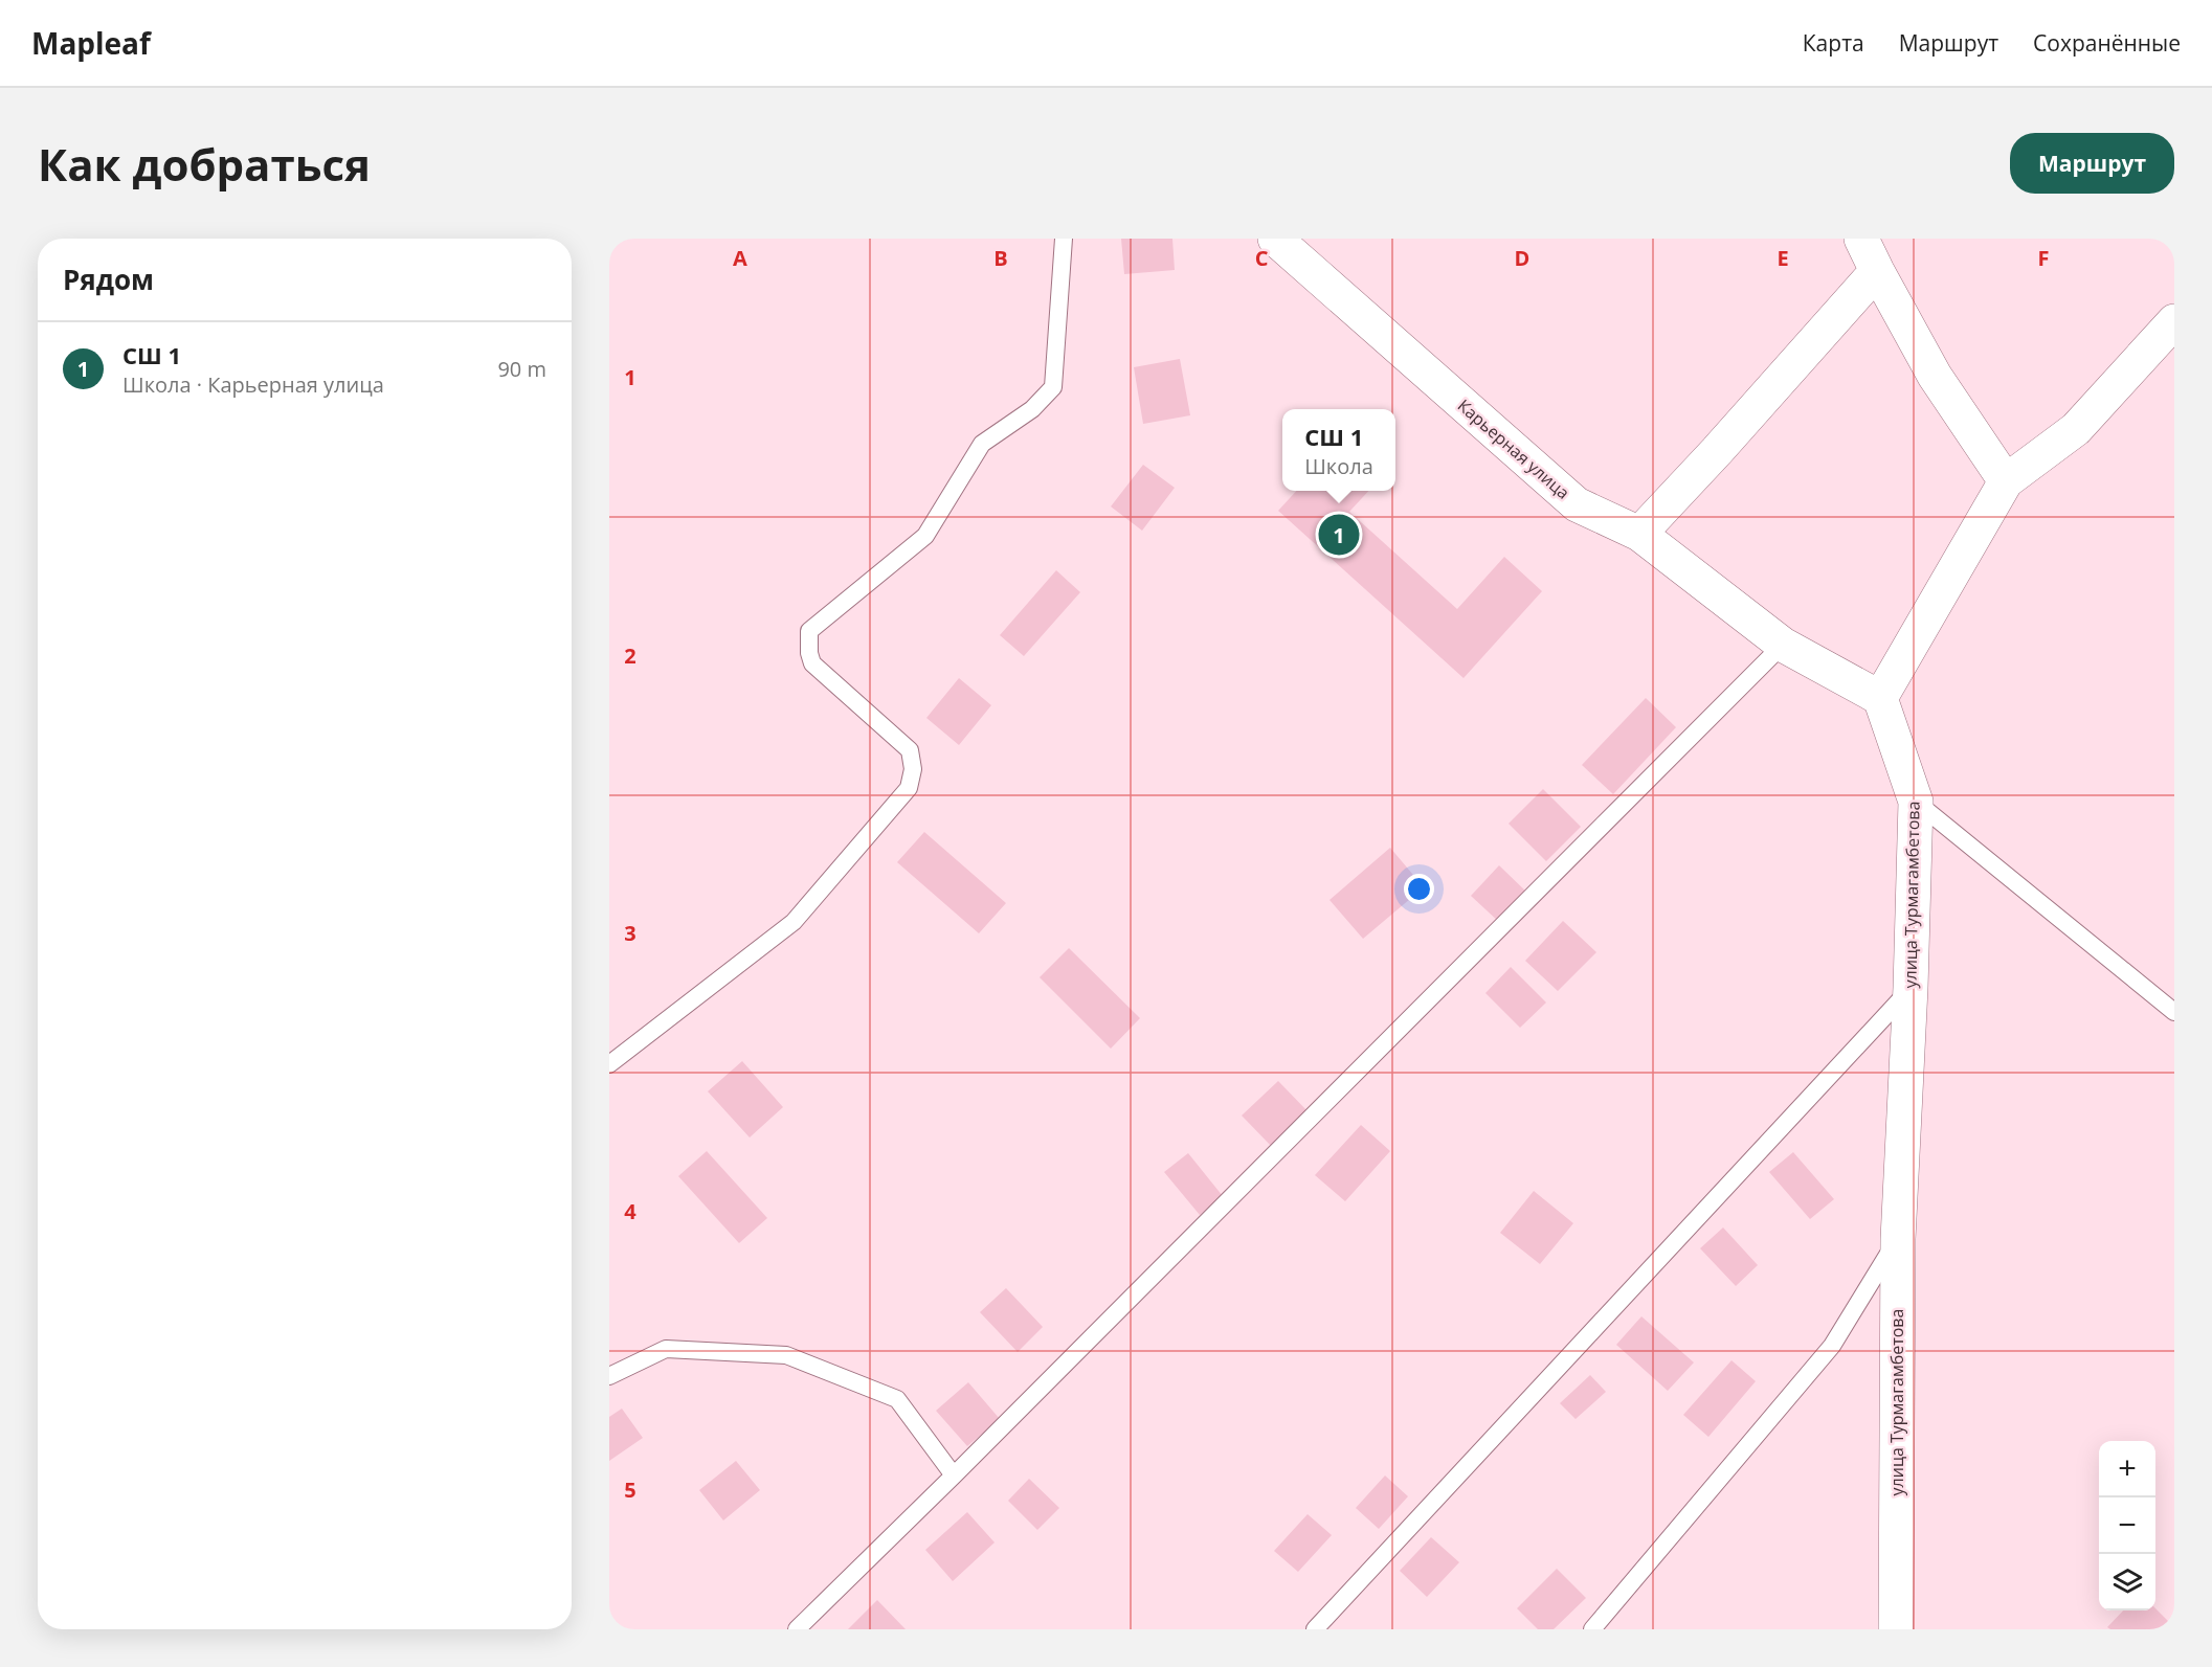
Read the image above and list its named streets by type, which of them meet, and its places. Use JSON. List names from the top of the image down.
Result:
{
  "streets": {
    "street": ["Карьерная улица", "улица Турмагамбетова"]
  },
  "crossings": [
    ["Карьерная улица", "улица Турмагамбетова"]
  ],
  "page": {
    "header": "Mapleaf",
    "nav": ["Карта", "Маршрут", "Сохранённые"],
    "buttons": "Маршрут",
    "title": "Как добраться",
    "heading": "Рядом",
    "list": [
      {
        "mark": "1",
        "name": "СШ 1",
        "note": "Школа · Карьерная улица",
        "value": "90 m"
      }
    ],
    "popup": ["СШ 1", "Школа"],
    "pins": "1",
    "map_buttons": ["+", "−"]
  },
  "grid": {
    "columns": [
      "A",
      "B",
      "C",
      "D",
      "E",
      "F"
    ],
    "rows": [
      "1",
      "2",
      "3",
      "4",
      "5"
    ]
  }
}
